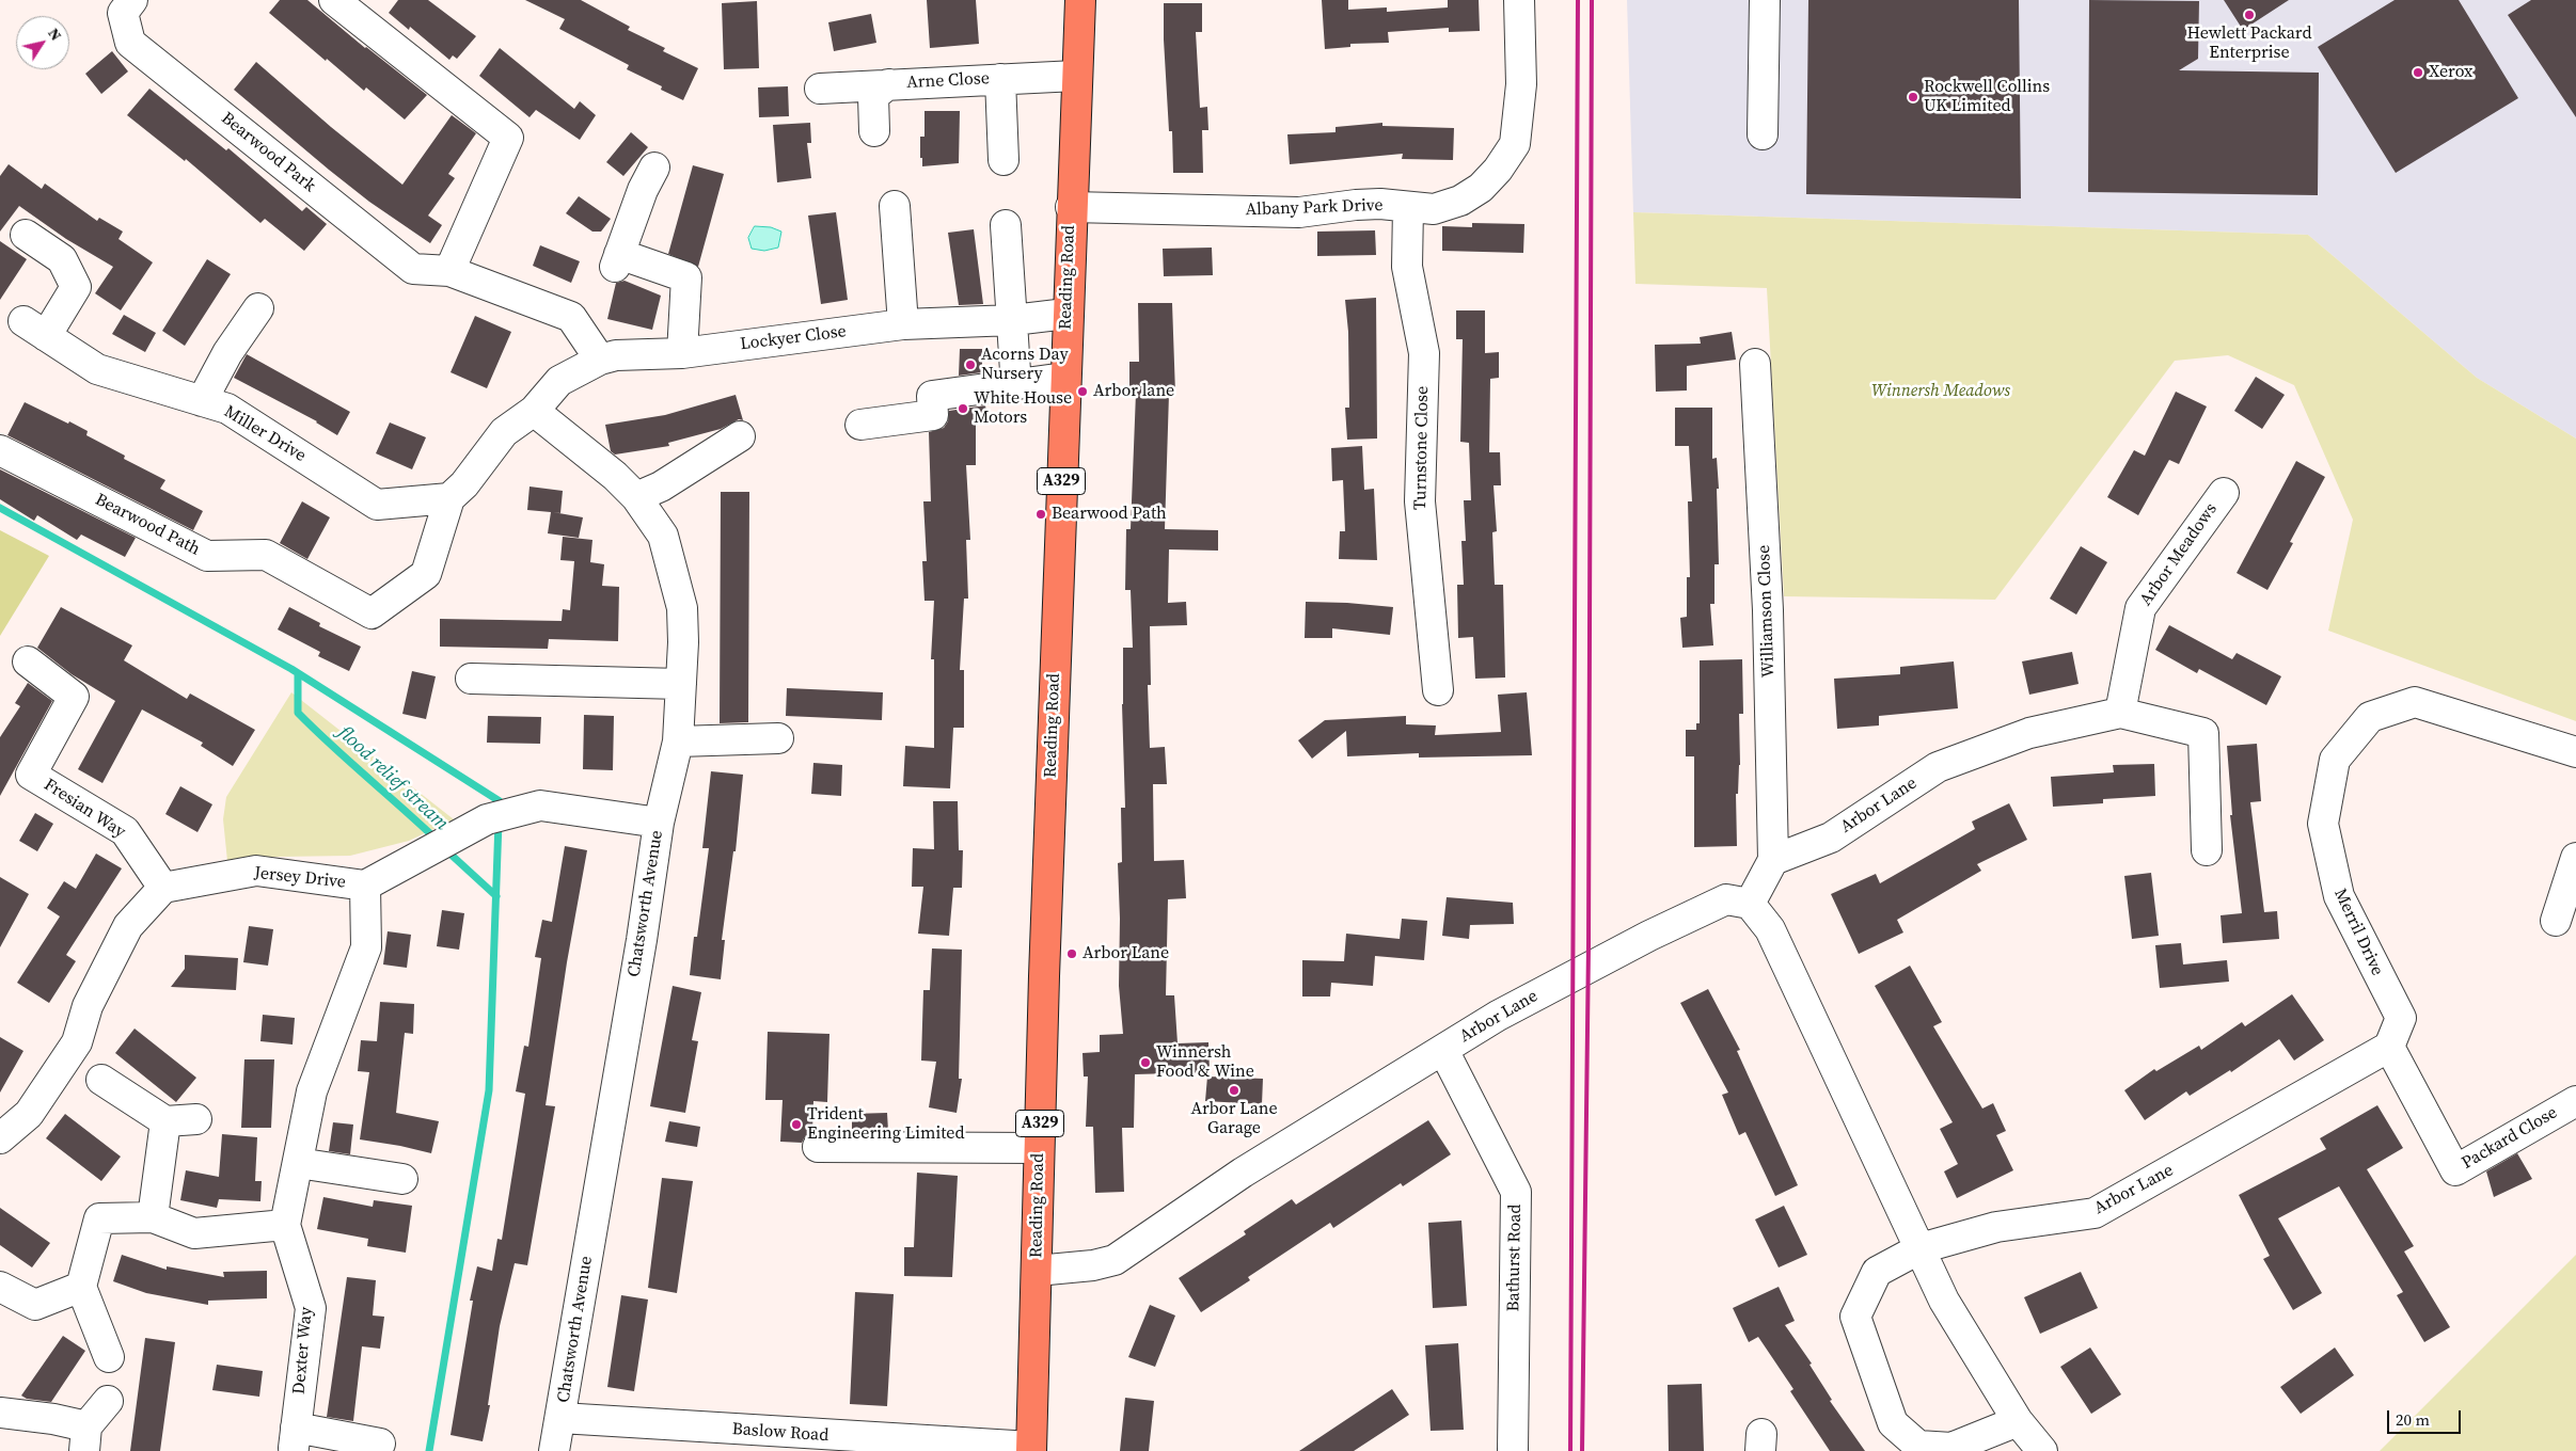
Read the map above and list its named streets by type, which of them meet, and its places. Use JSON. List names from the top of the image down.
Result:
{
  "streets": {
    "main road": ["Reading Road", "A329"],
    "street": [
      "Arne Close",
      "Bearwood Park",
      "Albany Park Drive",
      "Lockyer Close",
      "Miller Drive",
      "Turnstone Close",
      "Bearwood Path",
      "Arbor Meadows",
      "Williamson Close",
      "Arbor Lane",
      "Fresian Way",
      "Jersey Drive",
      "Chatsworth Avenue",
      "Merril Drive",
      "Packard Close",
      "Bathurst Road",
      "Dexter Way",
      "Baslow Road"
    ]
  },
  "crossings": [
    ["Arne Close", "Reading Road"],
    ["Bearwood Park", "Lockyer Close"],
    ["Albany Park Drive", "Reading Road"],
    ["Albany Park Drive", "Turnstone Close"],
    ["Reading Road", "Lockyer Close"],
    ["Reading Road", "Arbor Lane"],
    ["Reading Road", "Baslow Road"],
    ["Lockyer Close", "Bearwood Path"],
    ["Lockyer Close", "Chatsworth Avenue"],
    ["Miller Drive", "Bearwood Path"],
    ["Bearwood Path", "Chatsworth Avenue"],
    ["Arbor Meadows", "Arbor Lane"],
    ["Williamson Close", "Arbor Lane"],
    ["Arbor Lane", "Merril Drive"],
    ["Arbor Lane", "Packard Close"],
    ["Arbor Lane", "Bathurst Road"],
    ["Fresian Way", "Jersey Drive"],
    ["Jersey Drive", "Chatsworth Avenue"],
    ["Jersey Drive", "Dexter Way"],
    ["Chatsworth Avenue", "Baslow Road"],
    ["Merril Drive", "Packard Close"]
  ],
  "water": ["flood relief stream"],
  "parks": ["Winnersh Meadows"],
  "places": [
    "Hewlett Packard Enterprise",
    "Xerox",
    "Rockwell Collins UK Limited",
    "Acorns Day Nursery",
    "Arbor lane",
    "White House Motors",
    "Bearwood Path",
    "Arbor Lane",
    "Winnersh Food & Wine",
    "Arbor Lane Garage",
    "Trident Engineering Limited"
  ],
  "scale_bar": "20 m",
  "north": "top right"
}
